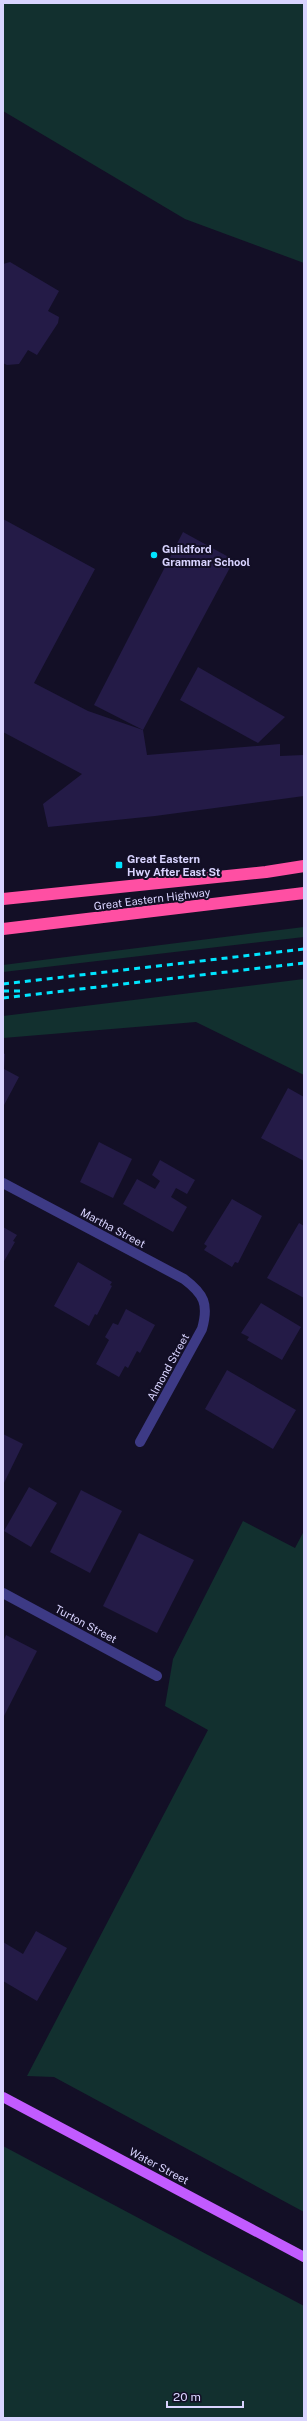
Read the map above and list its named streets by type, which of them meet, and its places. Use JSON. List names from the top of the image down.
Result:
{
  "streets": {
    "highway": ["Great Eastern Highway"],
    "main road": ["Water Street"],
    "street": ["Martha Street", "Almond Street", "Turton Street"]
  },
  "crossings": [
    ["Martha Street", "Almond Street"]
  ],
  "places": {
    "other": ["Guildford Grammar School"],
    "transit": ["Great Eastern Hwy After East St"]
  },
  "scale_bar": "20 m"
}
